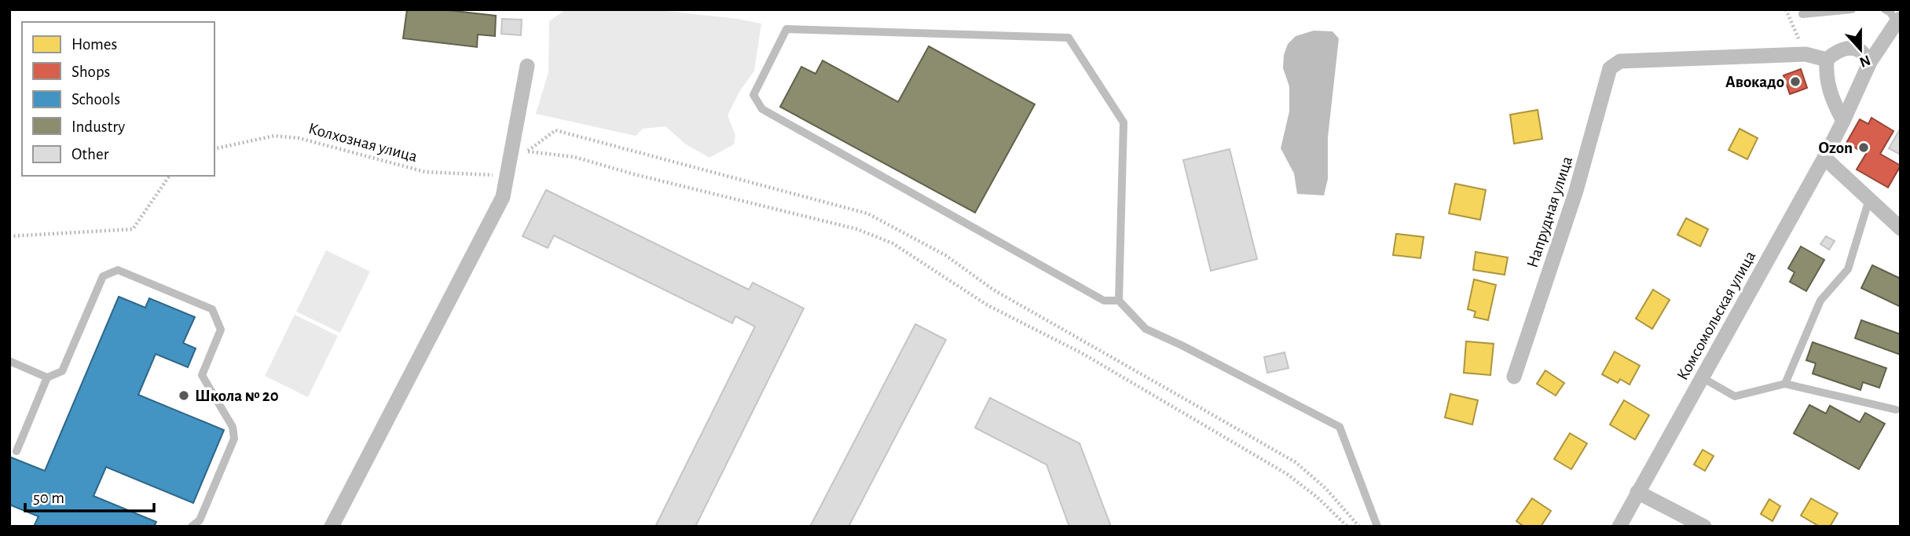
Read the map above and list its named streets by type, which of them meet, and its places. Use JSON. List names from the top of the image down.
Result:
{
  "streets": {
    "street": ["Напрудная улица", "Комсомольская улица"],
    "path": ["Колхозная улица"]
  },
  "places": ["Авокадо", "Ozon", "Школа № 20"],
  "legend": [
    "Homes",
    "Shops",
    "Schools",
    "Industry",
    "Other"
  ],
  "scale_bar": "50 m",
  "north": "bottom"
}
